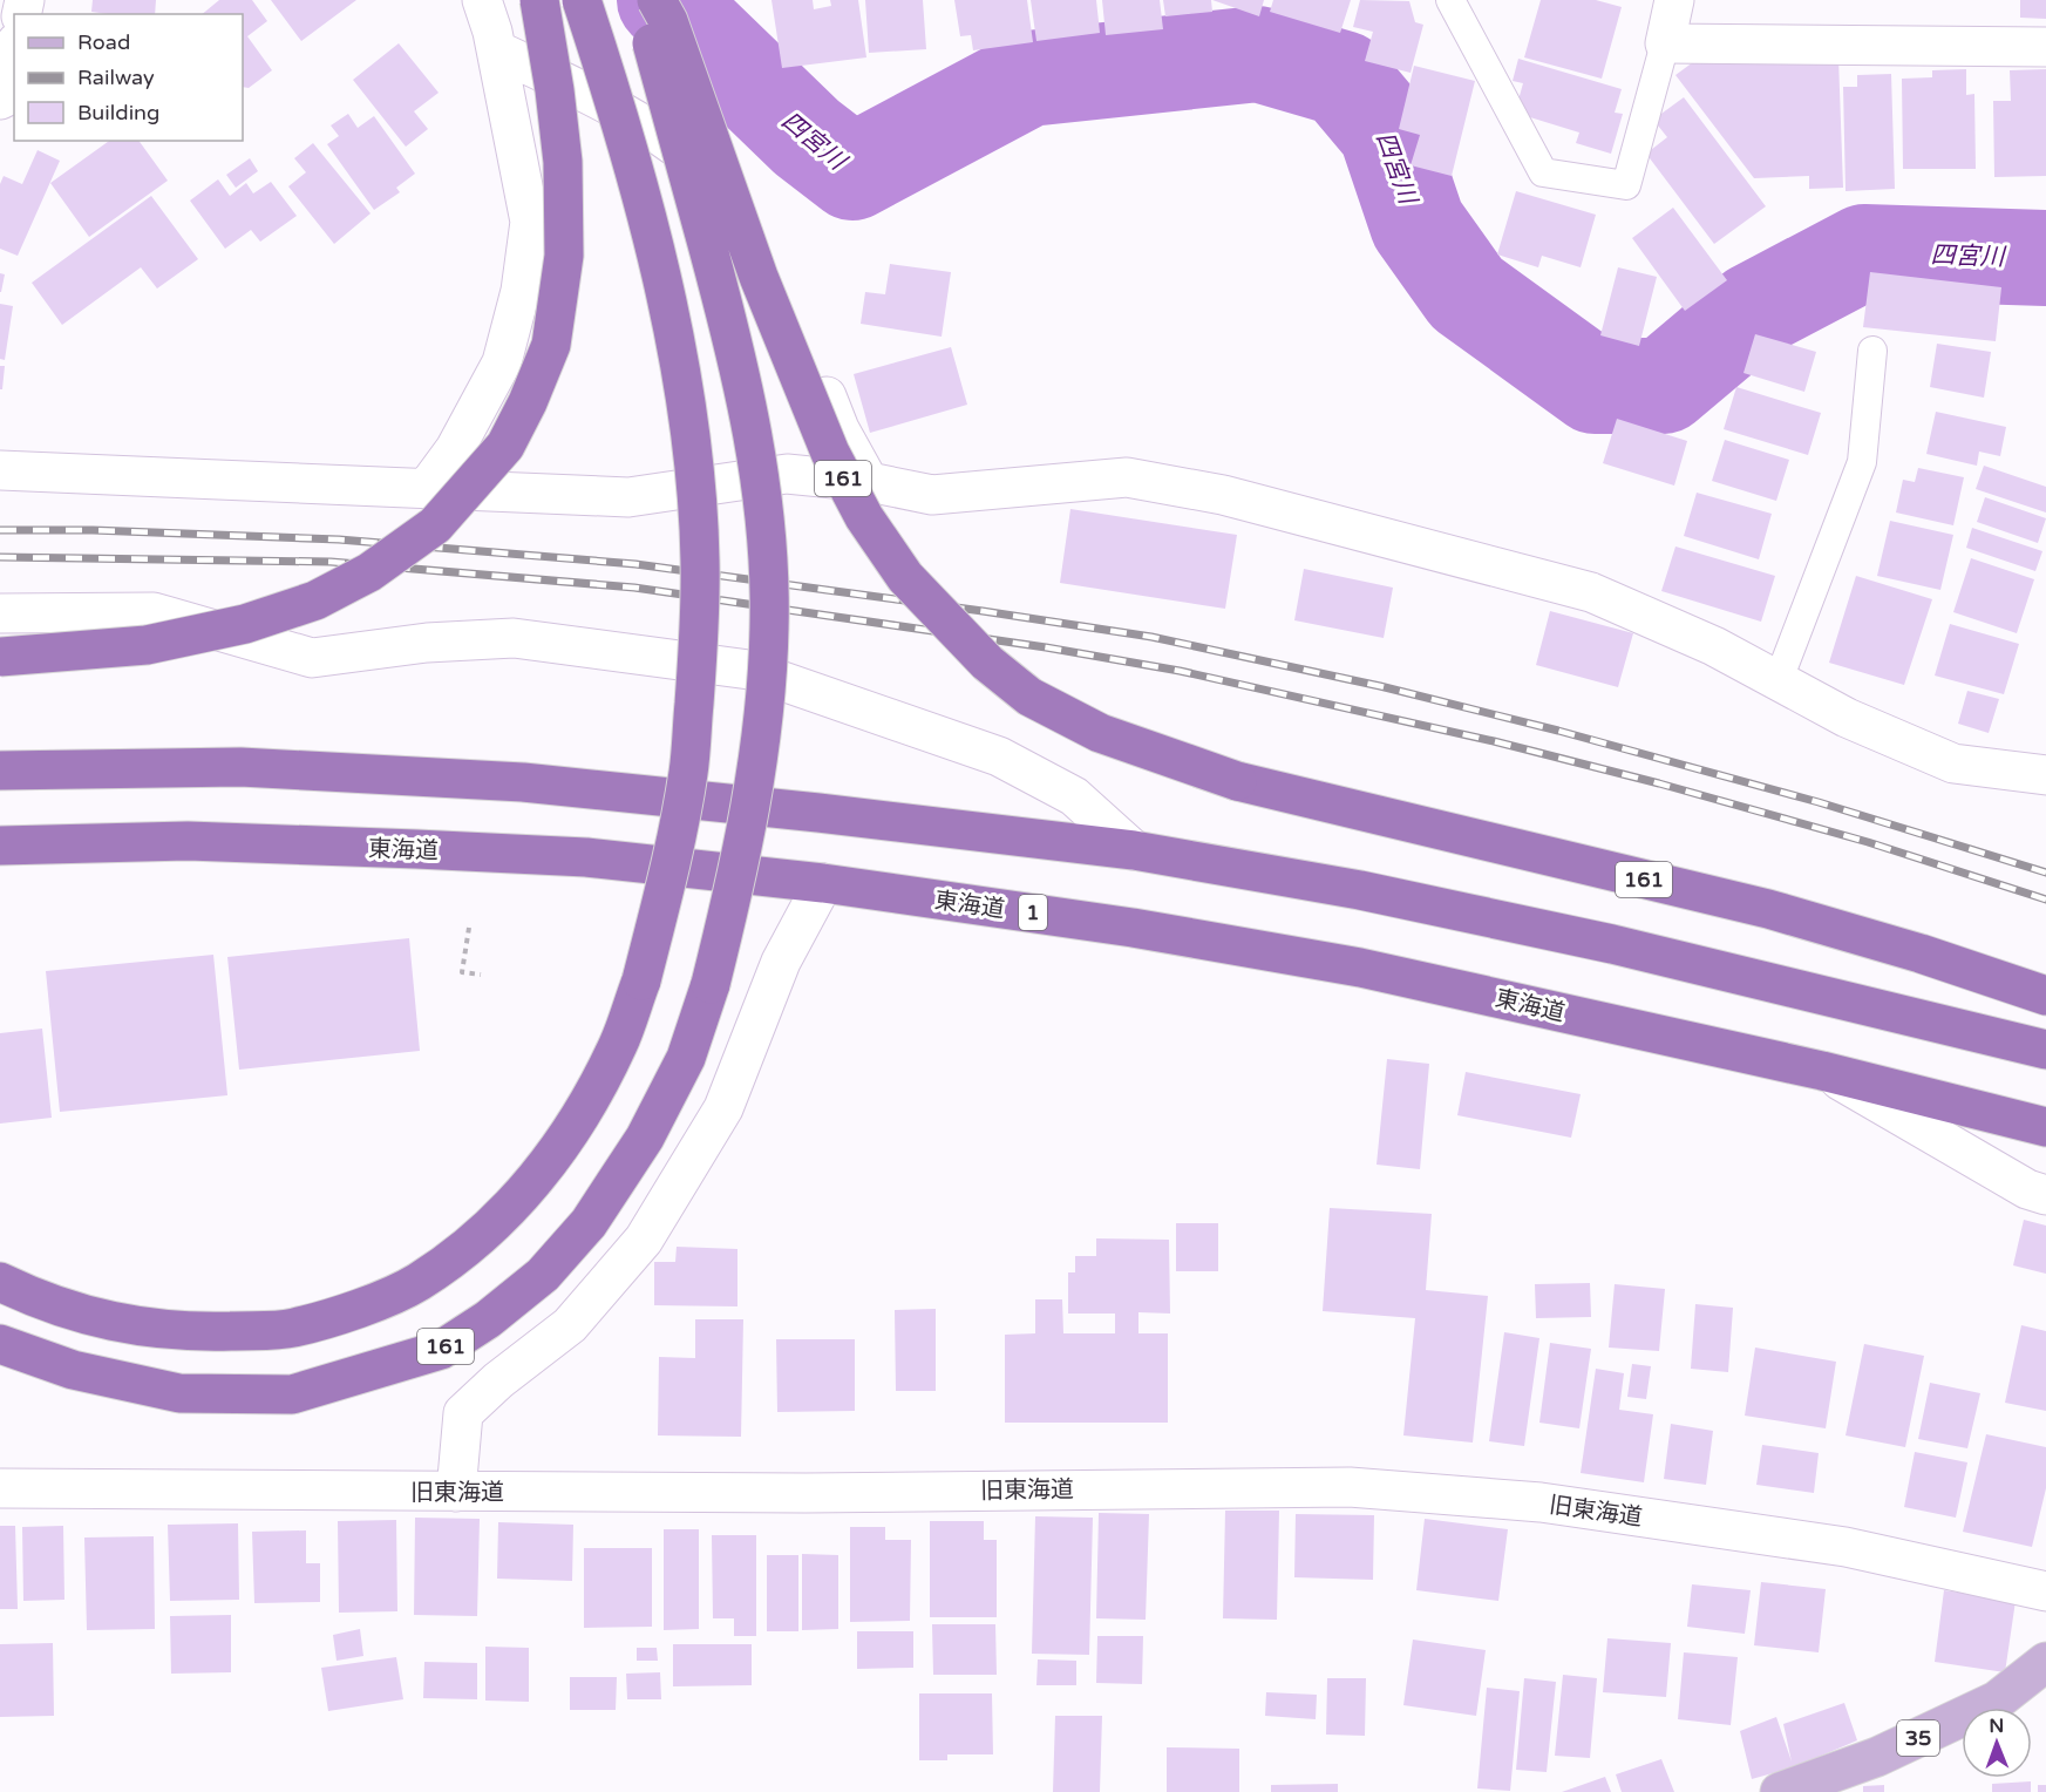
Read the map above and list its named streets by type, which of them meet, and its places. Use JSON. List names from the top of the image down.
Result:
{
  "streets": {
    "highway": ["161", "東海道", "1"],
    "main road": ["35"],
    "street": ["旧東海道"]
  },
  "water": ["四宮川"],
  "legend": ["Road", "Railway", "Building"],
  "north": "top"
}
